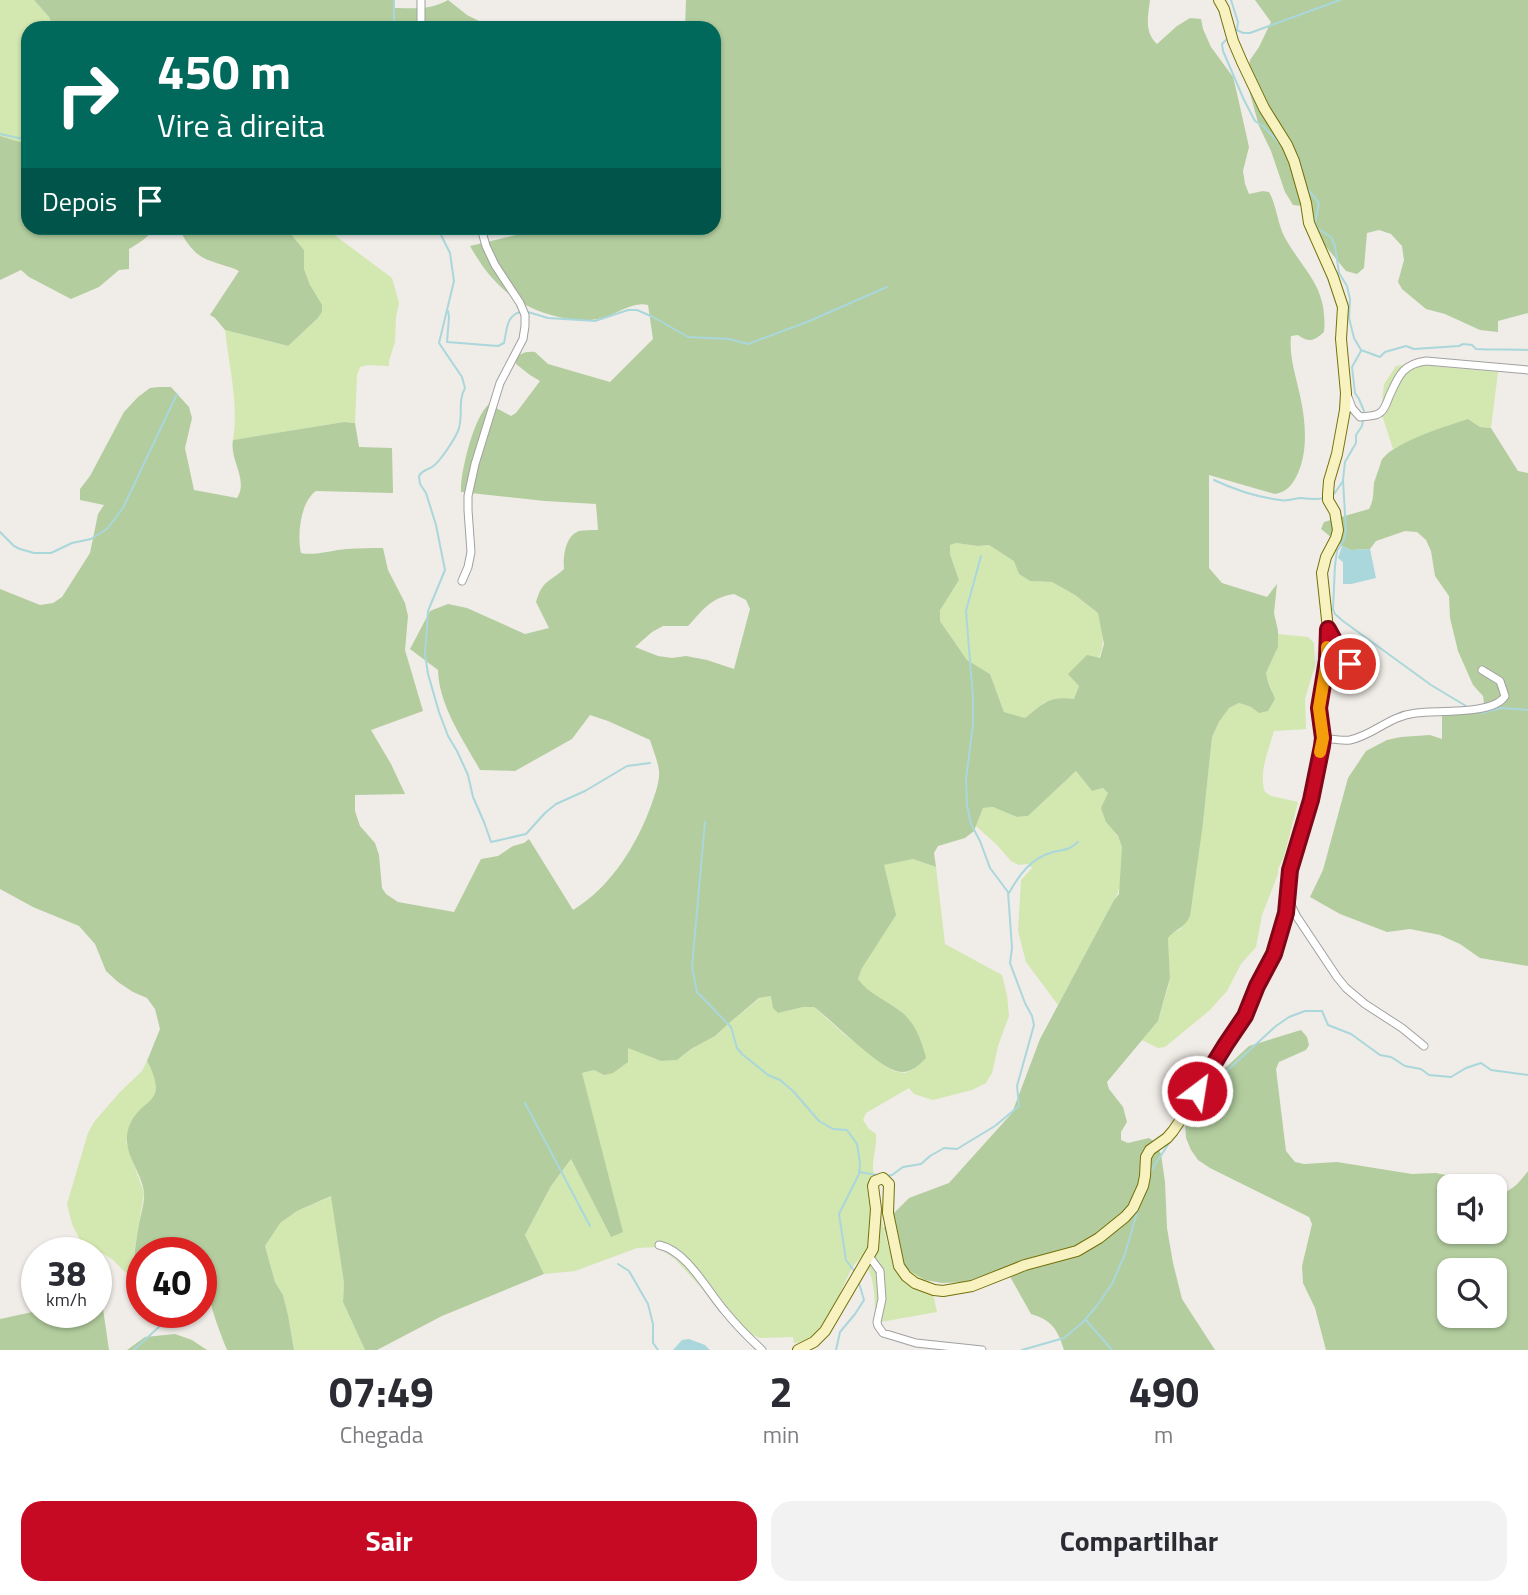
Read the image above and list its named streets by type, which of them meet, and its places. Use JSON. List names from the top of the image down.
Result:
{
  "page": {
    "turn": ["450 m", "Vire à direita"],
    "then": "Depois",
    "speed": "38 km/h",
    "limit": "40",
    "eta": [
      "07:49",
      "Chegada",
      "2",
      "min",
      "490",
      "m"
    ],
    "buttons": ["Sair", "Compartilhar"]
  }
}
